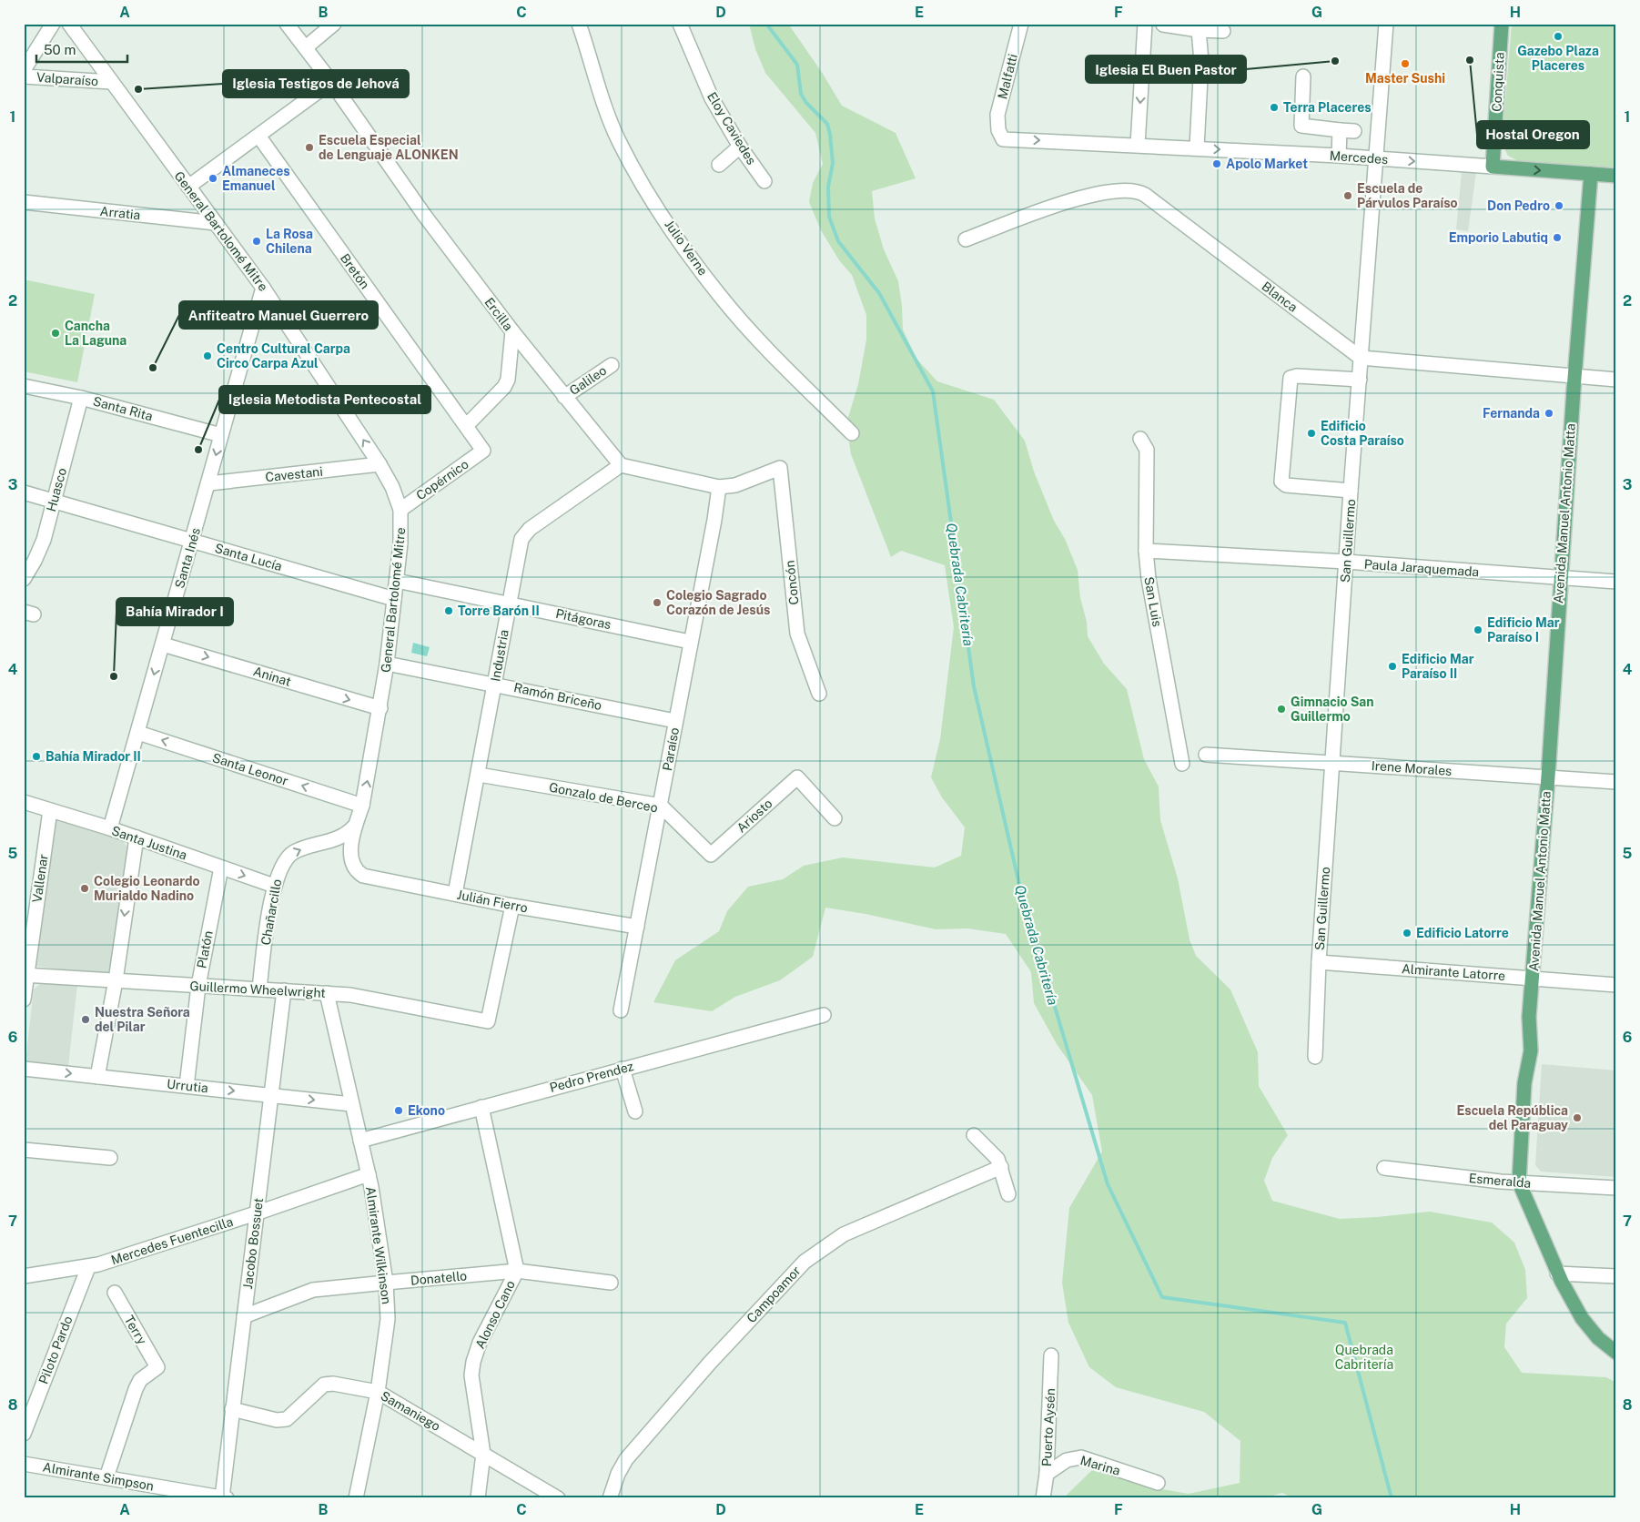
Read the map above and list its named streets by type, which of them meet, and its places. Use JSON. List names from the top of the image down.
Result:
{
  "streets": {
    "main road": ["Conquista", "Mercedes", "Avenida Manuel Antonio Matta"],
    "street": [
      "Malfatti",
      "Valparaíso",
      "Eloy Caviedes",
      "Arratia",
      "General Bartolomé Mitre",
      "Julio Verne",
      "Bretón",
      "Blanca",
      "Ercilla",
      "Galileo",
      "Santa Rita",
      "Cavestani",
      "Copérnico",
      "Huasco",
      "San Guillermo",
      "Santa Lucía",
      "Santa Inés",
      "Paula Jaraquemada",
      "Concón",
      "San Luis",
      "Pitágoras",
      "Industria",
      "Aninat",
      "Ramón Briceño",
      "Paraíso",
      "Irene Morales",
      "Santa Leonor",
      "Gonzalo de Berceo",
      "Ariosto",
      "Santa Justina",
      "Vallenar",
      "Julián Fierro",
      "Chañarcillo",
      "Platón",
      "Almirante Latorre",
      "Guillermo Wheelwright",
      "Pedro Prendez",
      "Urrutia",
      "Esmeralda",
      "Mercedes Fuentecilla",
      "Jacobo Bossuet",
      "Almirante Wilkinson",
      "Donatello",
      "Campoamor",
      "Alonso Cano",
      "Terry",
      "Piloto Pardo",
      "Samaniego",
      "Puerto Aysén",
      "Marina",
      "Almirante Simpson"
    ]
  },
  "crossings": [
    ["Malfatti", "Mercedes"],
    ["Valparaíso", "General Bartolomé Mitre"],
    ["Conquista", "Mercedes"],
    ["Mercedes", "Avenida Manuel Antonio Matta"],
    ["Mercedes", "San Guillermo"],
    ["Arratia", "General Bartolomé Mitre"],
    ["General Bartolomé Mitre", "Cavestani"],
    ["General Bartolomé Mitre", "Copérnico"],
    ["General Bartolomé Mitre", "Santa Lucía"],
    ["General Bartolomé Mitre", "Santa Inés"],
    ["General Bartolomé Mitre", "Pitágoras"],
    ["General Bartolomé Mitre", "Aninat"],
    ["General Bartolomé Mitre", "Ramón Briceño"],
    ["General Bartolomé Mitre", "Santa Leonor"],
    ["General Bartolomé Mitre", "Julián Fierro"],
    ["General Bartolomé Mitre", "Chañarcillo"],
    ["Bretón", "Copérnico"],
    ["Blanca", "San Guillermo"],
    ["Ercilla", "Galileo"],
    ["Ercilla", "Industria"],
    ["Santa Rita", "Huasco"],
    ["Santa Rita", "Santa Inés"],
    ["Cavestani", "Santa Inés"],
    ["Huasco", "Santa Lucía"],
    ["Avenida Manuel Antonio Matta", "Paula Jaraquemada"],
    ["Avenida Manuel Antonio Matta", "Irene Morales"],
    ["Avenida Manuel Antonio Matta", "Almirante Latorre"],
    ["Avenida Manuel Antonio Matta", "Esmeralda"],
    ["San Guillermo", "Paula Jaraquemada"],
    ["San Guillermo", "Irene Morales"],
    ["San Guillermo", "Almirante Latorre"],
    ["Santa Lucía", "Santa Inés"],
    ["Santa Inés", "Aninat"],
    ["Santa Inés", "Santa Leonor"],
    ["Santa Inés", "Santa Justina"],
    ["Paula Jaraquemada", "San Luis"],
    ["Concón", "Paraíso"],
    ["Pitágoras", "Industria"],
    ["Pitágoras", "Paraíso"],
    ["Industria", "Ramón Briceño"],
    ["Industria", "Gonzalo de Berceo"],
    ["Industria", "Julián Fierro"],
    ["Ramón Briceño", "Paraíso"],
    ["Paraíso", "Gonzalo de Berceo"],
    ["Paraíso", "Julián Fierro"],
    ["Gonzalo de Berceo", "Ariosto"],
    ["Santa Justina", "Vallenar"],
    ["Santa Justina", "Chañarcillo"],
    ["Santa Justina", "Platón"],
    ["Vallenar", "Guillermo Wheelwright"],
    ["Julián Fierro", "Guillermo Wheelwright"],
    ["Chañarcillo", "Guillermo Wheelwright"],
    ["Platón", "Guillermo Wheelwright"],
    ["Platón", "Urrutia"],
    ["Guillermo Wheelwright", "Jacobo Bossuet"],
    ["Guillermo Wheelwright", "Almirante Wilkinson"],
    ["Pedro Prendez", "Almirante Wilkinson"],
    ["Pedro Prendez", "Alonso Cano"],
    ["Urrutia", "Jacobo Bossuet"],
    ["Urrutia", "Almirante Wilkinson"],
    ["Mercedes Fuentecilla", "Jacobo Bossuet"],
    ["Mercedes Fuentecilla", "Almirante Wilkinson"],
    ["Mercedes Fuentecilla", "Piloto Pardo"],
    ["Jacobo Bossuet", "Donatello"],
    ["Jacobo Bossuet", "Samaniego"],
    ["Jacobo Bossuet", "Almirante Simpson"],
    ["Almirante Wilkinson", "Donatello"],
    ["Almirante Wilkinson", "Samaniego"],
    ["Donatello", "Alonso Cano"],
    ["Alonso Cano", "Samaniego"],
    ["Terry", "Almirante Simpson"],
    ["Puerto Aysén", "Marina"]
  ],
  "one_way": [
    "Mercedes",
    "Aninat",
    "Santa Leonor",
    "Chañarcillo",
    "Urrutia"
  ],
  "water": ["Quebrada Cabritería"],
  "parks": ["Quebrada Cabritería"],
  "places": [
    "Gazebo Plaza Placeres",
    "Hostal Oregon",
    "Iglesia El Buen Pastor",
    "Master Sushi",
    "Iglesia Testigos de Jehová",
    "Terra Placeres",
    "Escuela Especial de Lenguaje ALONKEN",
    "Apolo Market",
    "Almaneces Emanuel",
    "Escuela de Párvulos Paraíso",
    "Don Pedro",
    "Emporio Labutiq",
    "La Rosa Chilena",
    "Cancha La Laguna",
    "Centro Cultural Carpa Circo Carpa Azul",
    "Anfiteatro Manuel Guerrero",
    "Fernanda",
    "Edificio Costa Paraíso",
    "Iglesia Metodista Pentecostal",
    "Colegio Sagrado Corazón de Jesús",
    "Torre Barón II",
    "Edificio Mar Paraíso I",
    "Edificio Mar Paraíso II",
    "Bahía Mirador I",
    "Gimnacio San Guillermo",
    "Bahía Mirador II",
    "Colegio Leonardo Murialdo Nadino",
    "Edificio Latorre",
    "Nuestra Señora del Pilar",
    "Ekono",
    "Escuela República del Paraguay"
  ],
  "scale_bar": "50 m",
  "grid": {
    "columns": [
      "A",
      "B",
      "C",
      "D",
      "E",
      "F",
      "G",
      "H"
    ],
    "rows": [
      "1",
      "2",
      "3",
      "4",
      "5",
      "6",
      "7",
      "8"
    ]
  }
}
